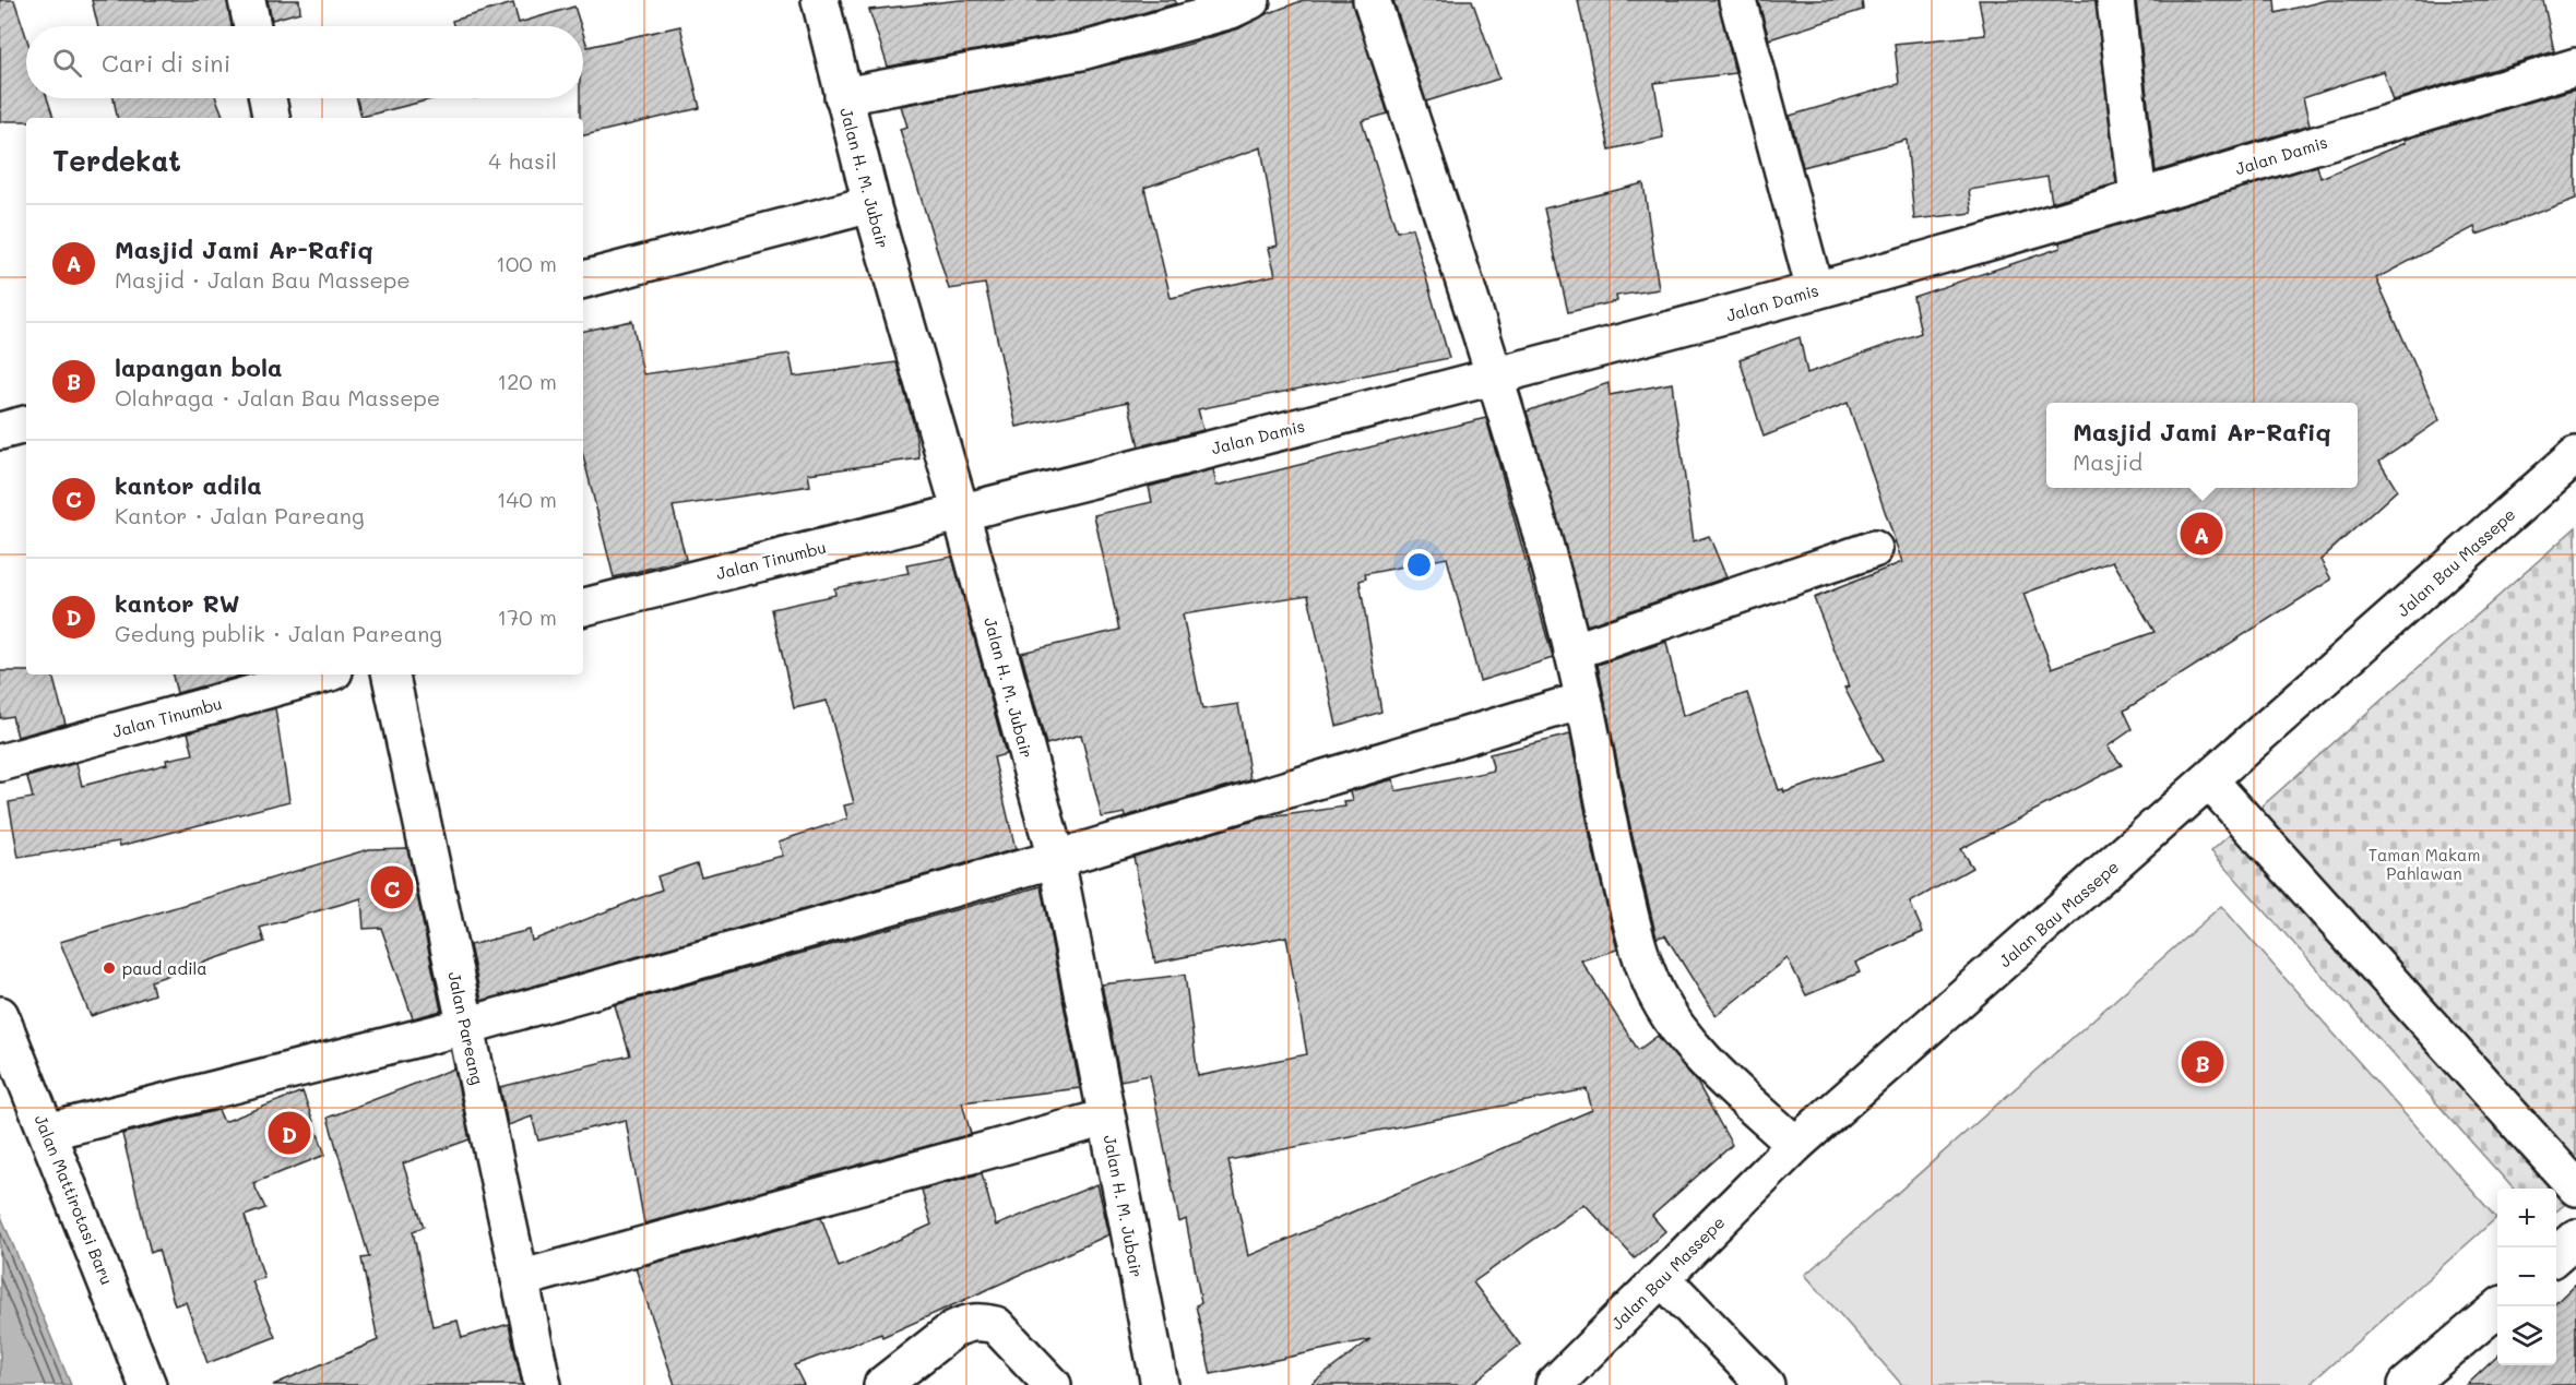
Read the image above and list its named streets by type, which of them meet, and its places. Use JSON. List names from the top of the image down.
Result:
{
  "streets": {
    "main road": [
      "Jalan Damis",
      "Jalan H. M. Jubair",
      "Jalan Tinumbu",
      "Jalan Bau Massepe",
      "Jalan Pareang",
      "Jalan Mattirotasi Baru"
    ]
  },
  "crossings": [
    ["Jalan Damis", "Jalan H. M. Jubair"],
    ["Jalan Damis", "Jalan Tinumbu"],
    ["Jalan H. M. Jubair", "Jalan Tinumbu"]
  ],
  "parks": ["Taman Makam Pahlawan"],
  "places": ["paud adila"],
  "page": {
    "search": "Cari di sini",
    "heading": ["Terdekat", "4 hasil"],
    "list": [
      {
        "mark": "A",
        "name": "Masjid Jami Ar-Rafiq",
        "note": "Masjid · Jalan Bau Massepe",
        "value": "100 m"
      },
      {
        "mark": "B",
        "name": "lapangan bola",
        "note": "Olahraga · Jalan Bau Massepe",
        "value": "120 m"
      },
      {
        "mark": "C",
        "name": "kantor adila",
        "note": "Kantor · Jalan Pareang",
        "value": "140 m"
      },
      {
        "mark": "D",
        "name": "kantor RW",
        "note": "Gedung publik · Jalan Pareang",
        "value": "170 m"
      }
    ],
    "popup": ["Masjid Jami Ar-Rafiq", "Masjid"],
    "pins": [
      "A",
      "C",
      "B",
      "D"
    ],
    "map_buttons": ["+", "−"]
  }
}
